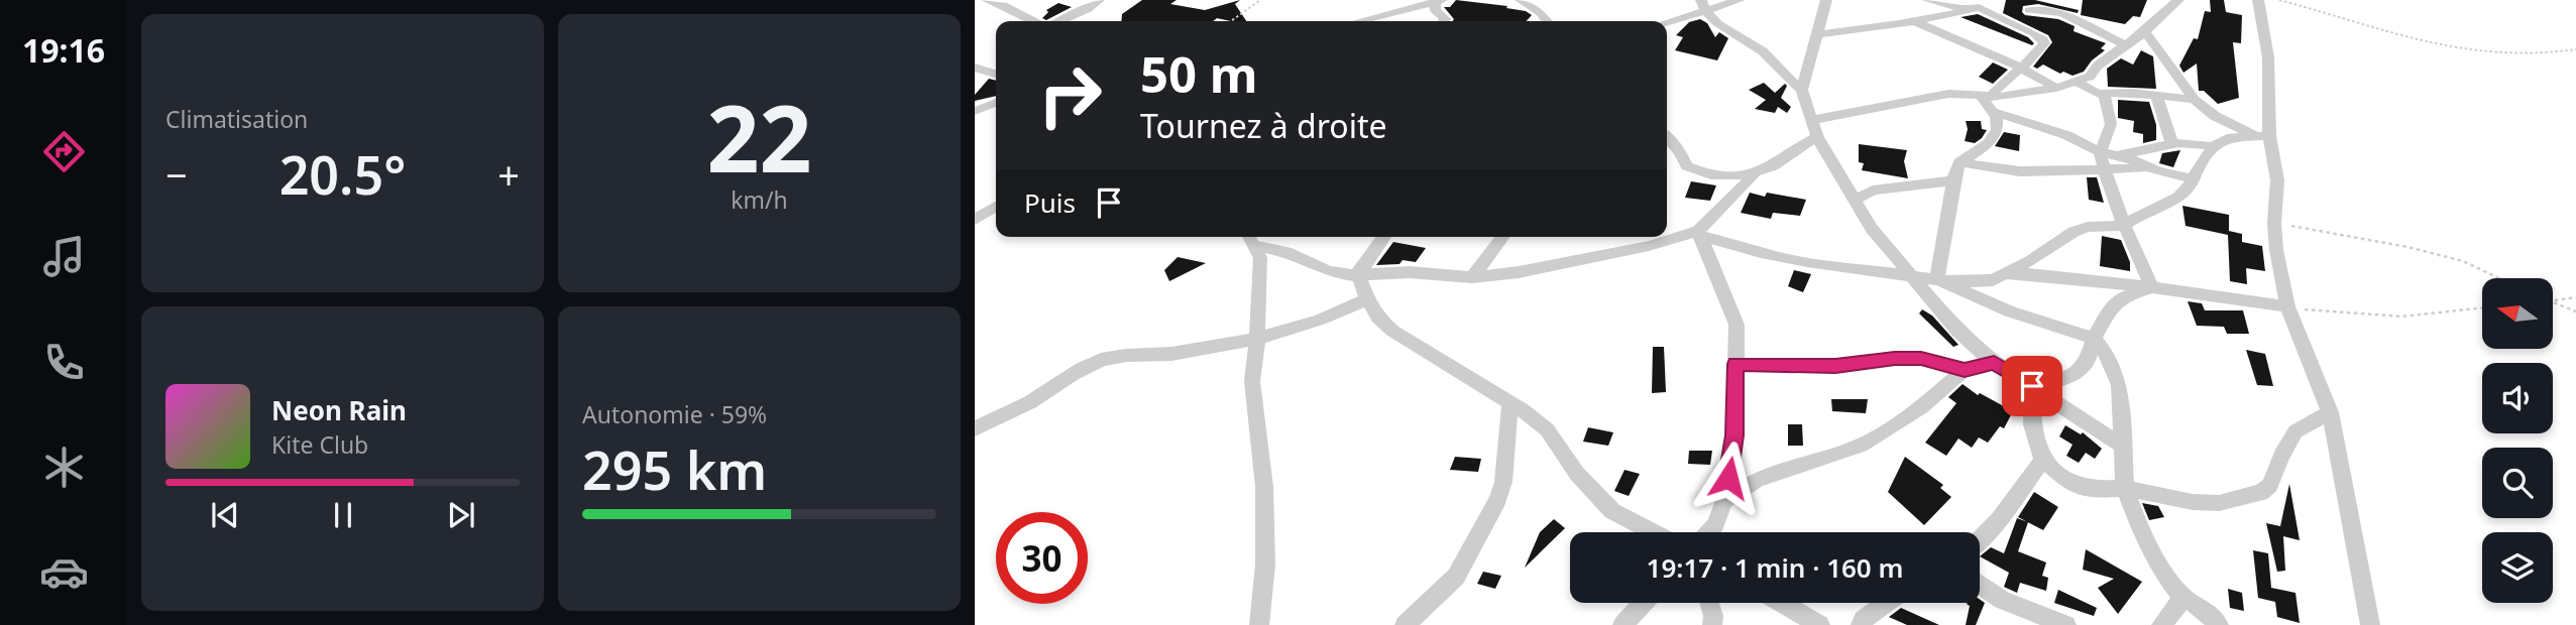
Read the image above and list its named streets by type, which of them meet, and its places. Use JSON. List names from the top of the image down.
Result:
{
  "north": "left",
  "page": {
    "tabs": "19:16",
    "tile": [
      "Climatisation",
      ["22", "km/h"],
      ["Autonomie · 59%", "295 km"]
    ],
    "turn": ["50 m", "Tournez à droite"],
    "heat": ["−", "20.5°", "+"],
    "then": "Puis",
    "song": ["Neon Rain", "Kite Club"],
    "limit": "30",
    "trip": "19:17 · 1 min · 160 m"
  }
}
